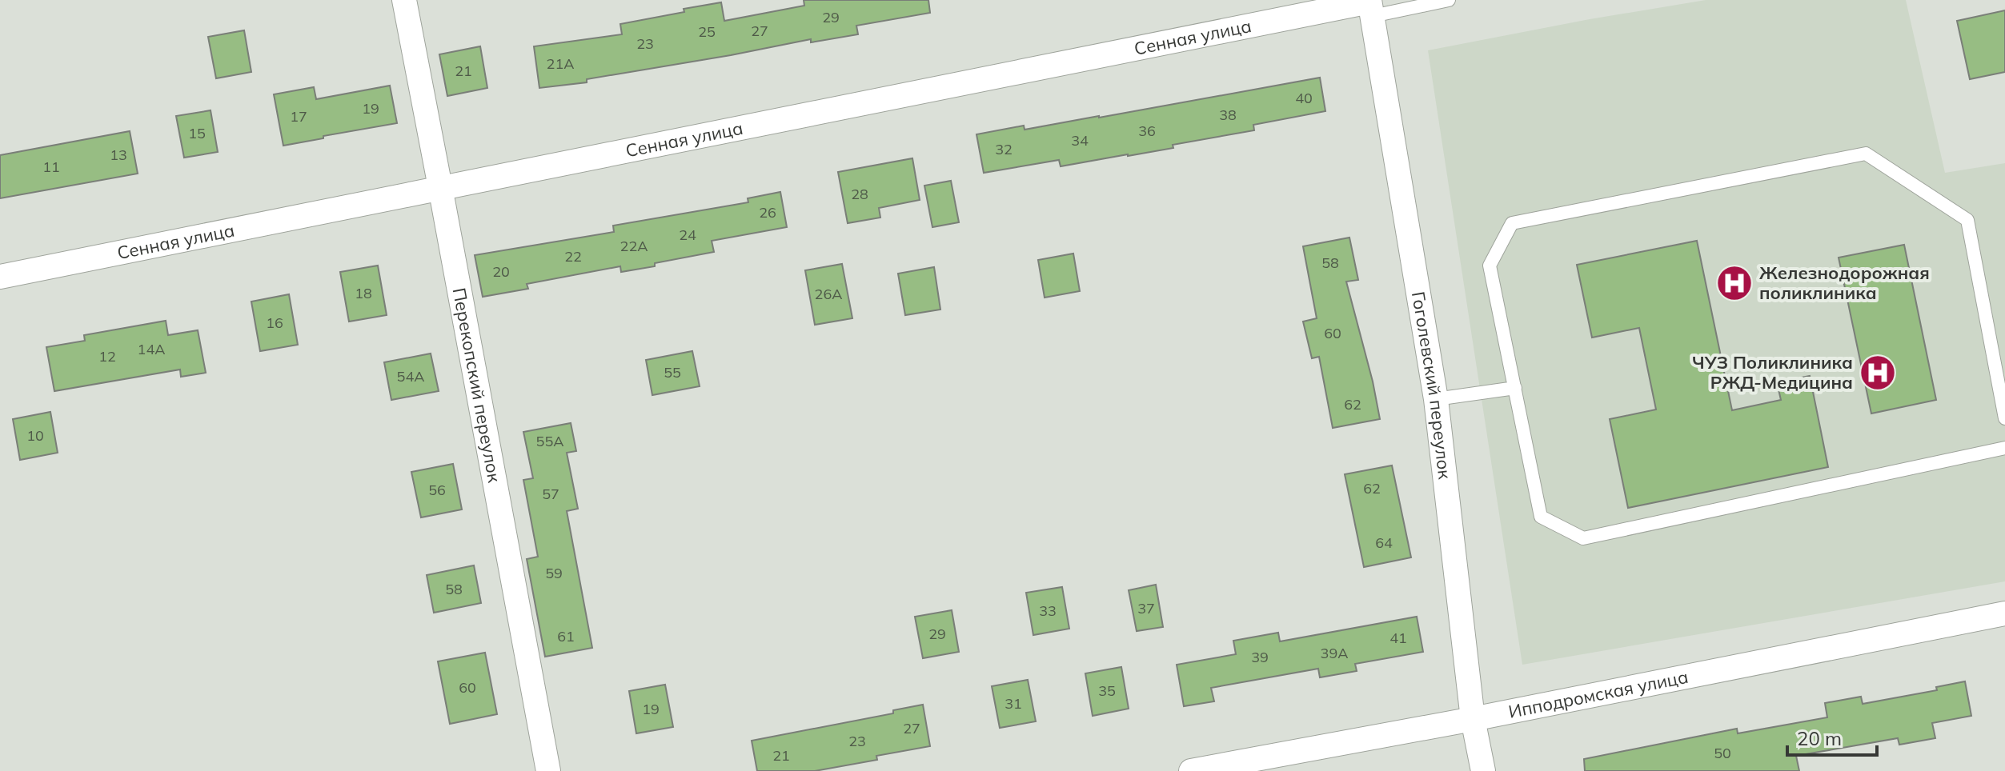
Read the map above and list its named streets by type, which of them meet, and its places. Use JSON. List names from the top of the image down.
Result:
{
  "streets": {
    "street": [
      "Сенная улица",
      "Гоголевский переулок",
      "Перекопский переулок",
      "Ипподромская улица"
    ]
  },
  "crossings": [
    ["Сенная улица", "Гоголевский переулок"],
    ["Сенная улица", "Перекопский переулок"],
    ["Гоголевский переулок", "Ипподромская улица"]
  ],
  "places": {
    "hospital": ["Железнодорожная поликлиника", "ЧУЗ Поликлиника РЖД-Медицина"]
  },
  "house_numbers": [
    "29",
    "27",
    "25",
    "23",
    "21А",
    "21",
    "40",
    "19",
    "38",
    "17",
    "36",
    "15",
    "34",
    "32",
    "13",
    "11",
    "28",
    "26",
    "24",
    "22А",
    "22",
    "58",
    "20",
    "18",
    "26А",
    "16",
    "60",
    "14А",
    "12",
    "55",
    "54А",
    "62",
    "10",
    "55А",
    "62",
    "56",
    "57",
    "64",
    "59",
    "58",
    "37",
    "33",
    "29",
    "61",
    "41",
    "39А",
    "39",
    "60",
    "35",
    "31",
    "19",
    "27",
    "23",
    "50",
    "21"
  ],
  "scale_bar": "20 m"
}
